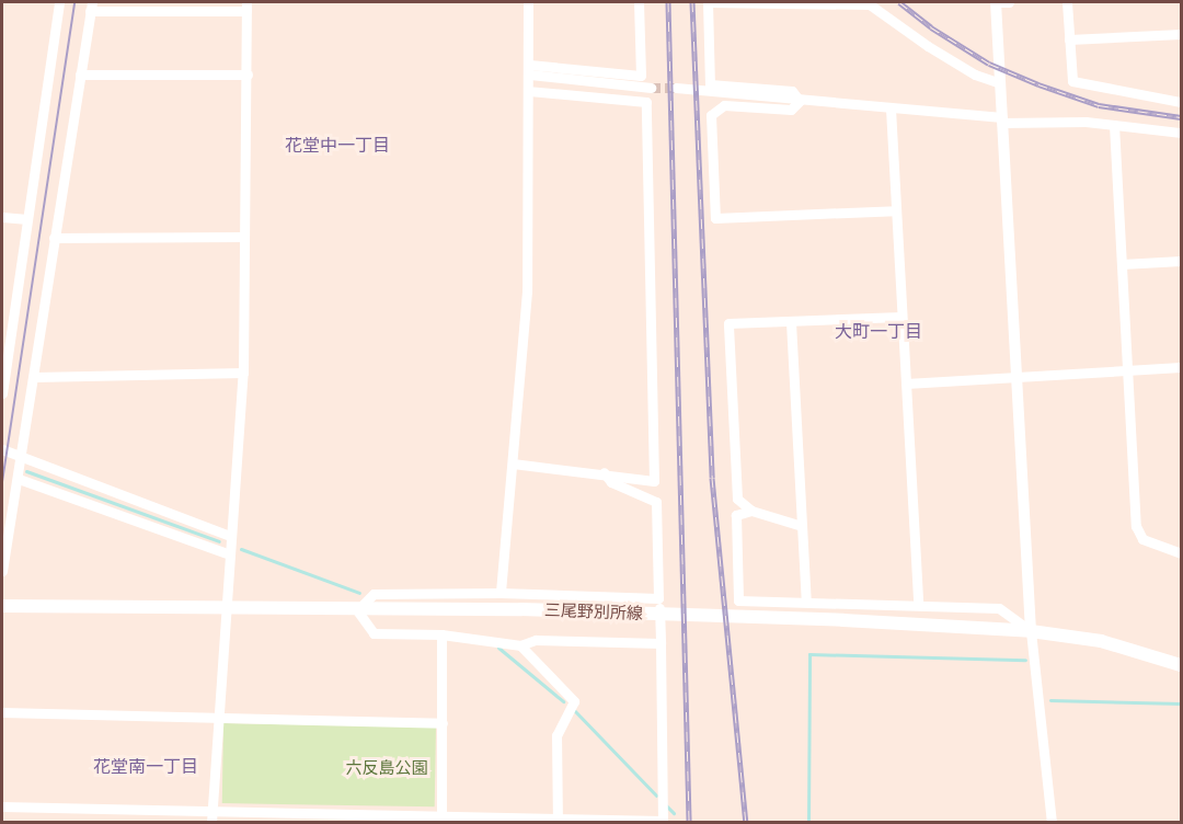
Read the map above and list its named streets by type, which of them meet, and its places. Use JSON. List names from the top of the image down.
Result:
{
  "streets": {
    "main road": ["三尾野別所線"]
  },
  "districts": ["花堂中一丁目", "大町一丁目", "花堂南一丁目"],
  "parks": ["六反島公園"]
}
